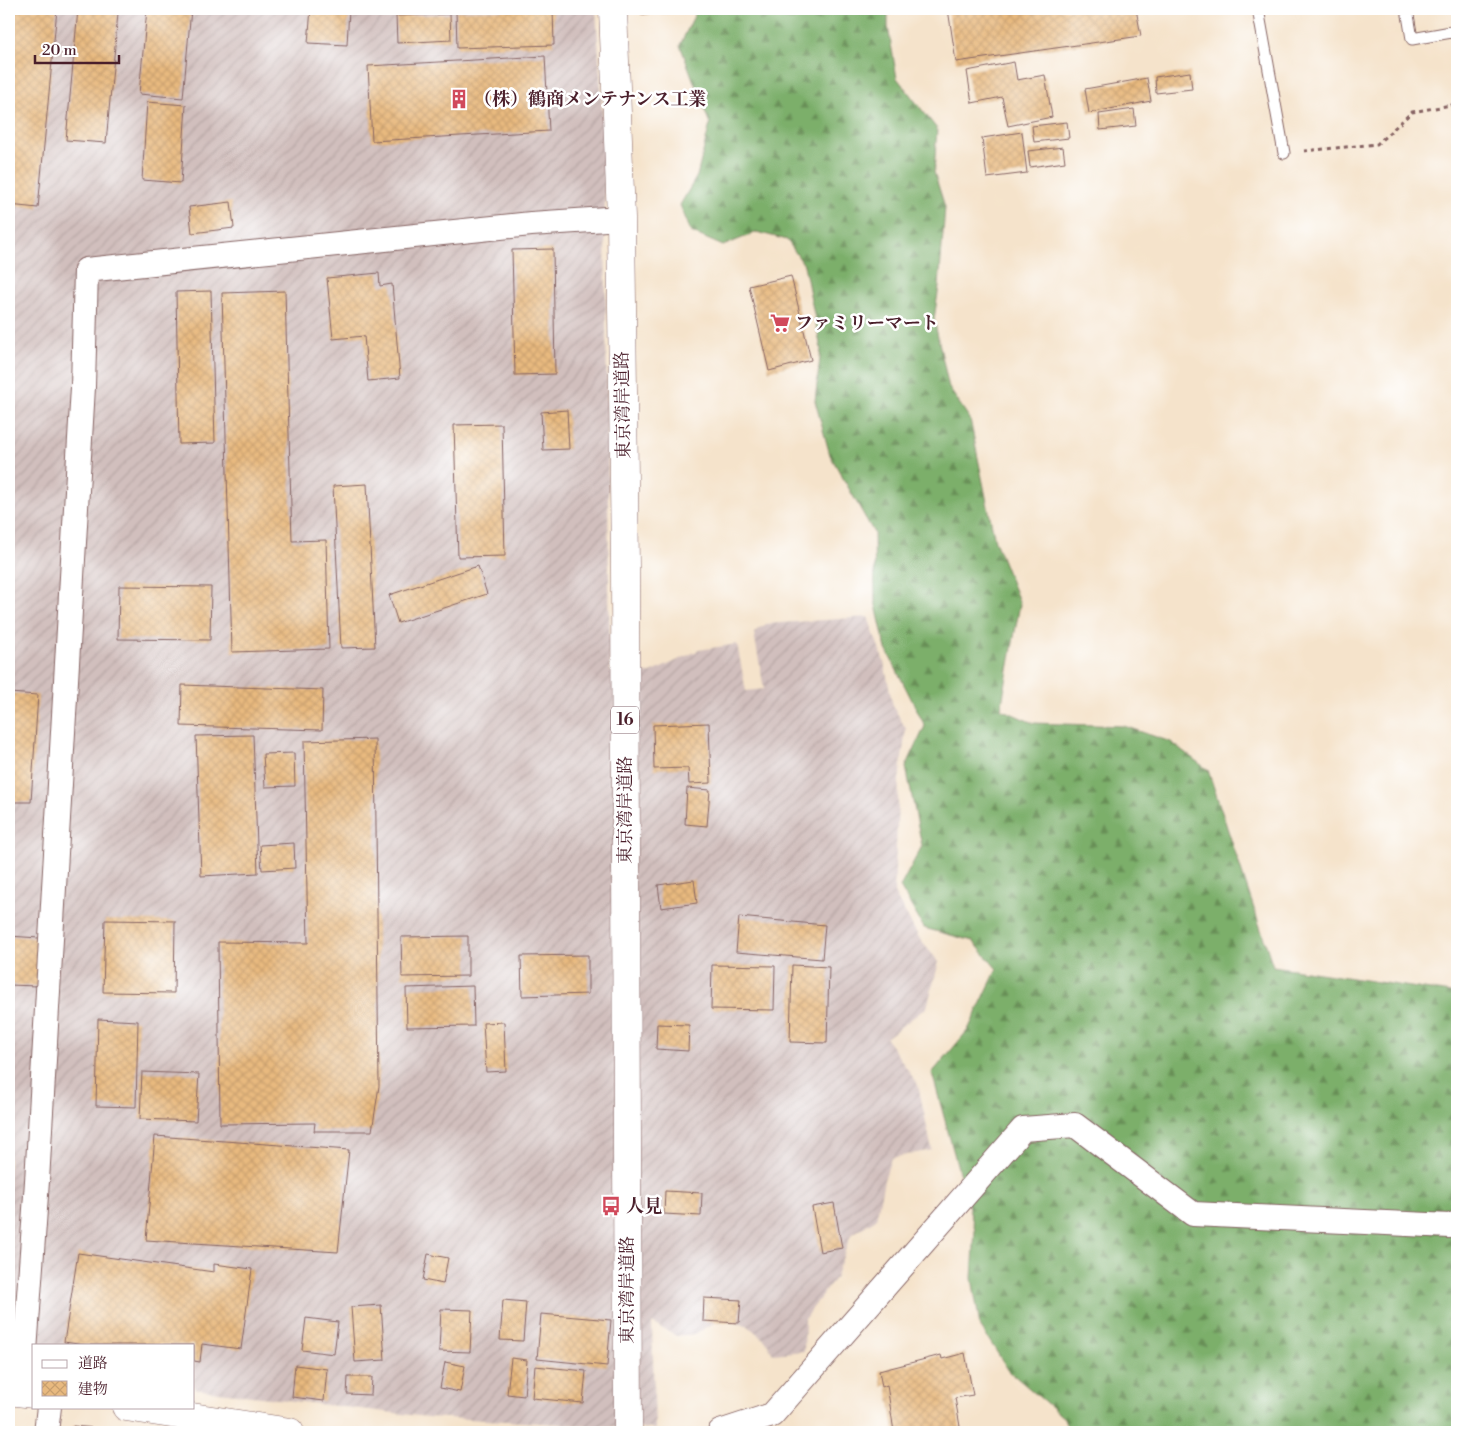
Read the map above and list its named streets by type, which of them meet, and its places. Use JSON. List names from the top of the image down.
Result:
{
  "streets": {
    "main road": ["東京湾岸道路", "16"]
  },
  "places": {
    "building": ["（株）鶴商メンテナンス工業"],
    "supermarket": ["ファミリーマート"],
    "bus stop": ["人見"]
  },
  "legend": ["道路", "建物"],
  "scale_bar": "20 m"
}
